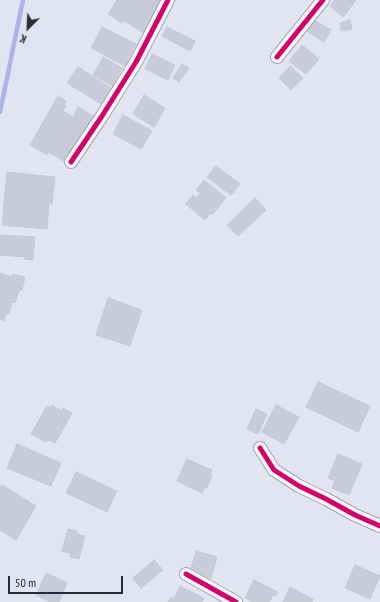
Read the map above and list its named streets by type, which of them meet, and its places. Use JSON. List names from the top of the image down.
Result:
{
  "scale_bar": "50 m",
  "north": "bottom left"
}
